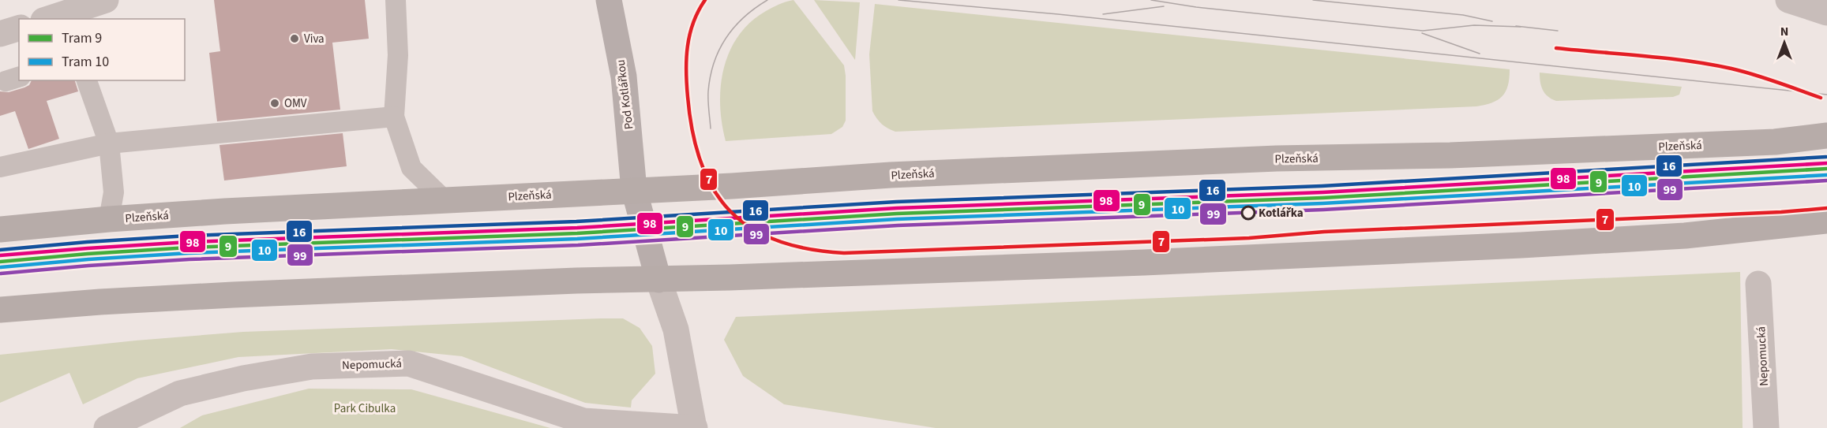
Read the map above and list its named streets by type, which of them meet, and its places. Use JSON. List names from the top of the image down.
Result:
{
  "streets": {
    "main road": ["Plzeňská"],
    "street": ["Pod Kotlářkou", "Nepomucká"]
  },
  "crossings": [
    ["Pod Kotlářkou", "Plzeňská"]
  ],
  "parks": ["Park Cibulka"],
  "places": ["Viva", "OMV", "Kotlářka"],
  "lines": [
    "transit line 7",
    "transit line 16",
    "transit line 98",
    "tram line 9",
    "tram line 10",
    "transit line 99"
  ],
  "legend": ["Tram 9", "Tram 10"],
  "north": "top"
}
